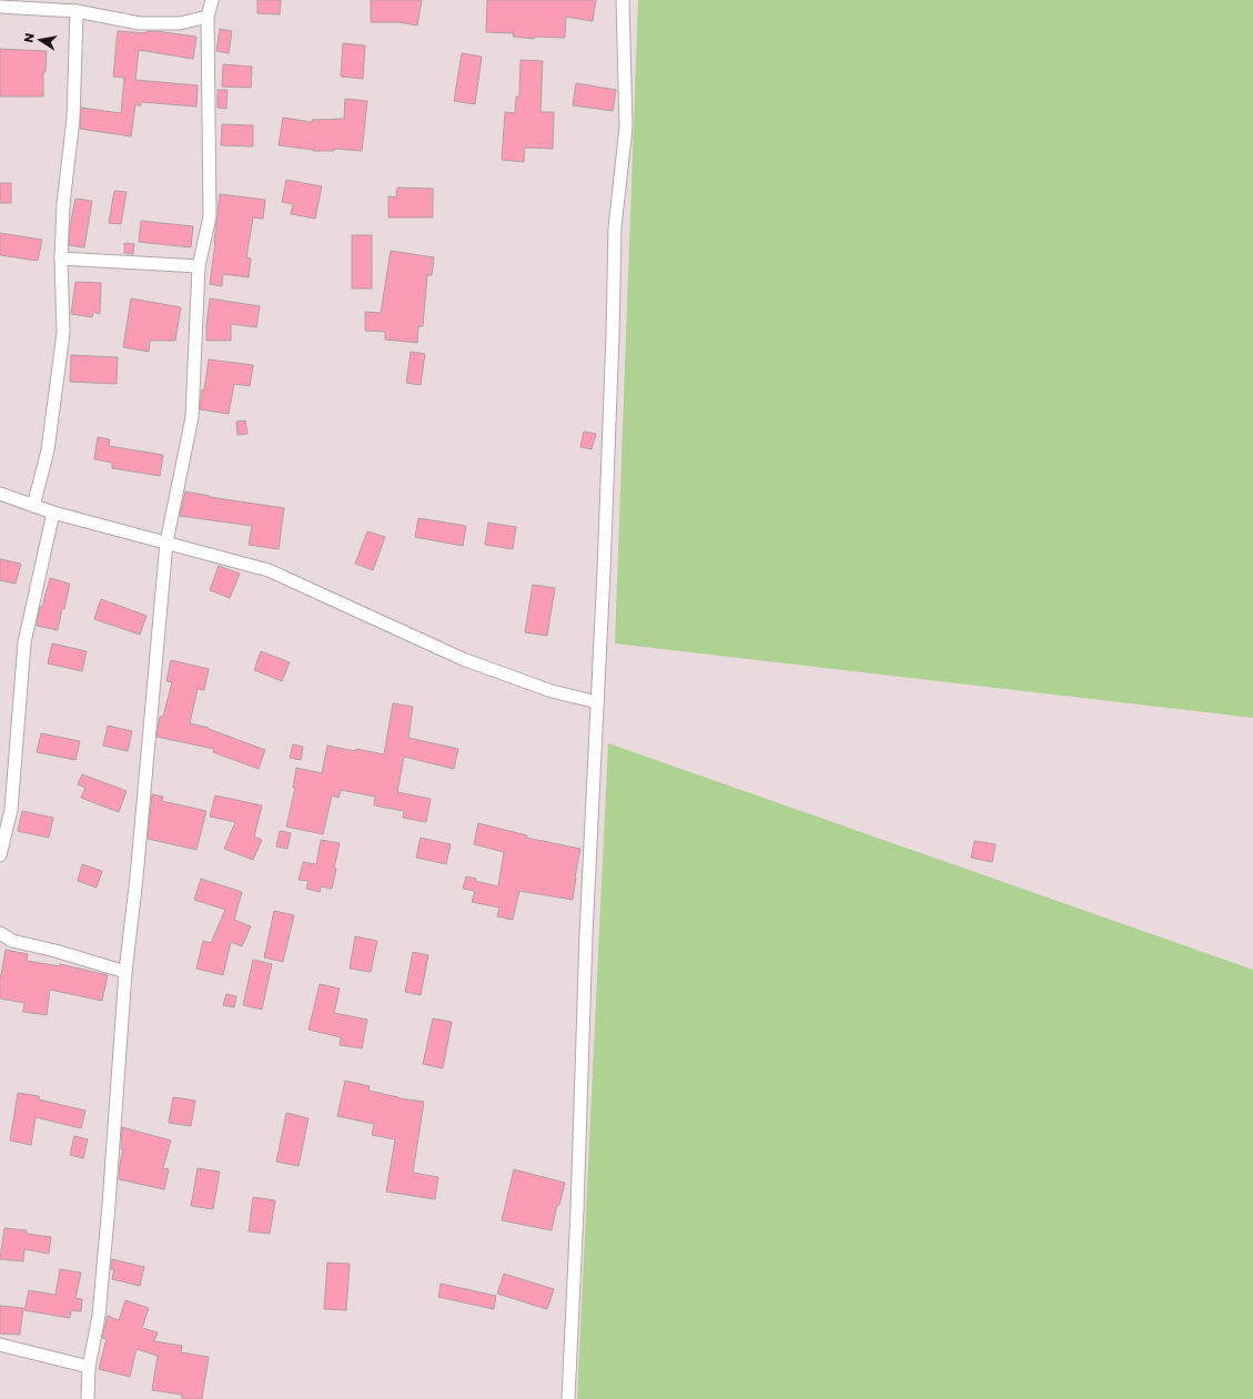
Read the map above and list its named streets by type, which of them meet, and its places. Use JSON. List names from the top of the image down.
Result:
{
  "north": "left"
}
